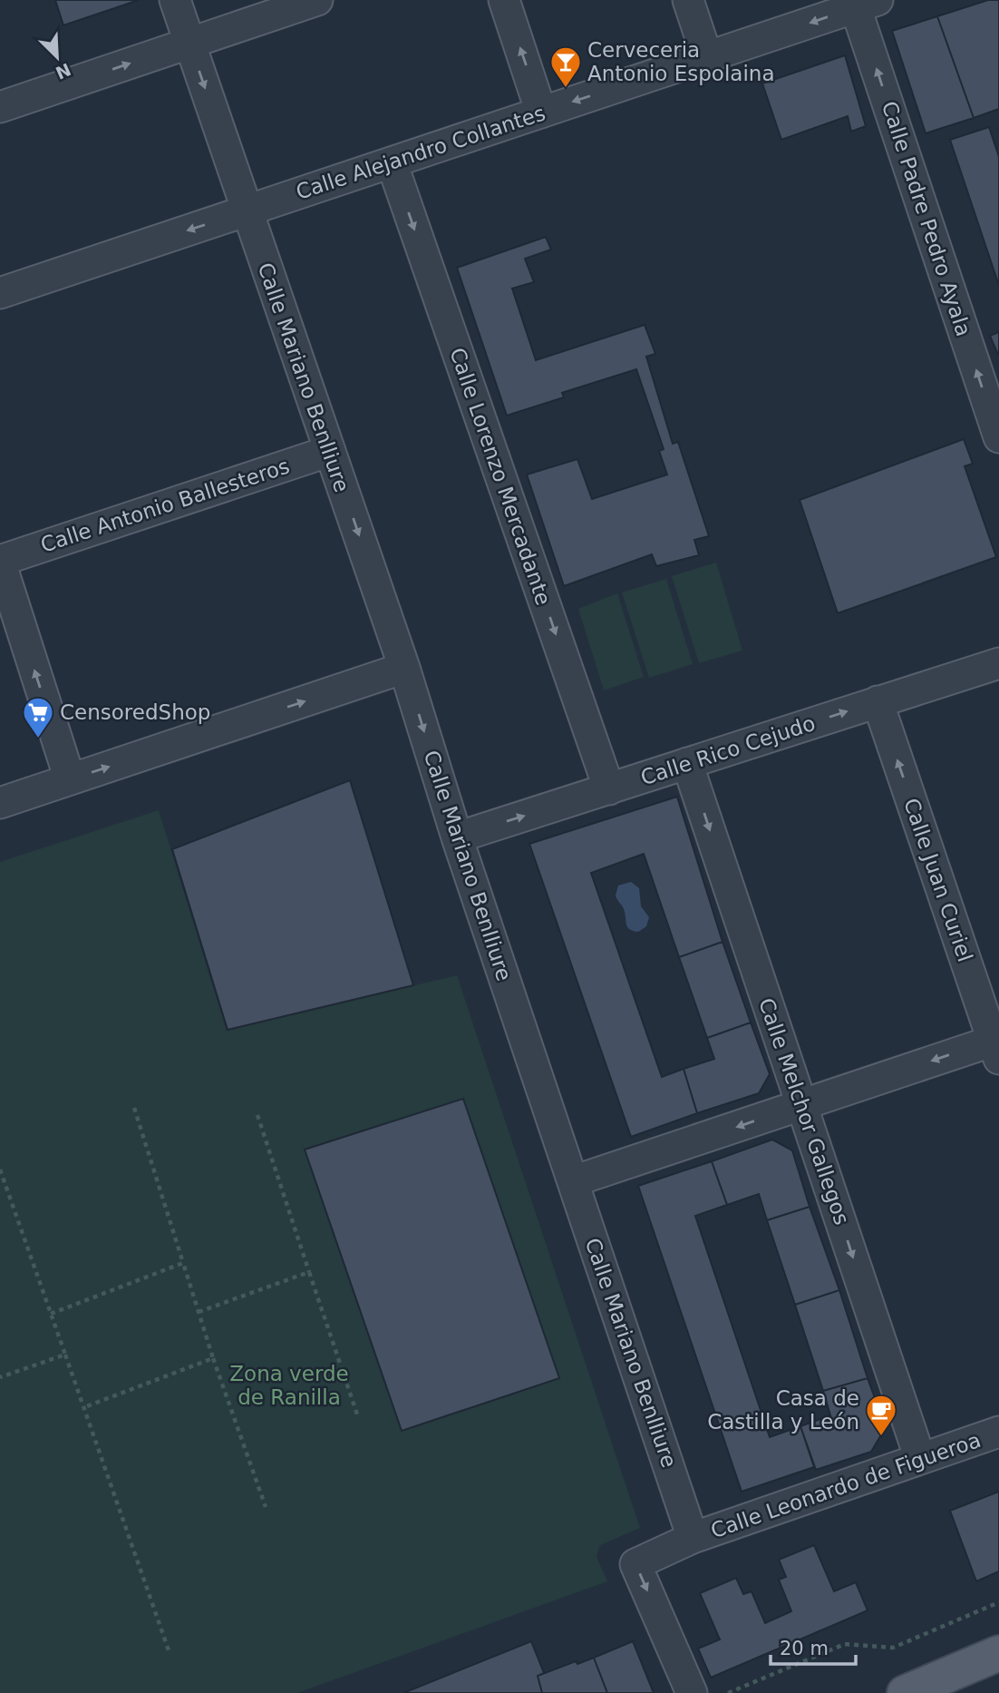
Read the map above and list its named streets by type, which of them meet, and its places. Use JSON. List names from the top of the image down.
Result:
{
  "streets": {
    "street": [
      "Calle Alejandro Collantes",
      "Calle Padre Pedro Ayala",
      "Calle Mariano Benlliure",
      "Calle Lorenzo Mercadante",
      "Calle Antonio Ballesteros",
      "Calle Rico Cejudo",
      "Calle Juan Curiel",
      "Calle Melchor Gallegos",
      "Calle Leonardo de Figueroa"
    ]
  },
  "crossings": [
    ["Calle Alejandro Collantes", "Calle Padre Pedro Ayala"],
    ["Calle Alejandro Collantes", "Calle Mariano Benlliure"],
    ["Calle Alejandro Collantes", "Calle Lorenzo Mercadante"],
    ["Calle Mariano Benlliure", "Calle Antonio Ballesteros"],
    ["Calle Mariano Benlliure", "Calle Rico Cejudo"],
    ["Calle Mariano Benlliure", "Calle Leonardo de Figueroa"],
    ["Calle Lorenzo Mercadante", "Calle Rico Cejudo"],
    ["Calle Rico Cejudo", "Calle Juan Curiel"],
    ["Calle Rico Cejudo", "Calle Melchor Gallegos"],
    ["Calle Melchor Gallegos", "Calle Leonardo de Figueroa"]
  ],
  "one_way": [
    "Calle Padre Pedro Ayala",
    "Calle Mariano Benlliure",
    "Calle Lorenzo Mercadante",
    "Calle Rico Cejudo",
    "Calle Juan Curiel",
    "Calle Melchor Gallegos"
  ],
  "parks": ["Zona verde de Ranilla"],
  "places": {
    "bar": ["Cerveceria Antonio Espolaina"],
    "supermarket": ["CensoredShop"],
    "cafe": ["Casa de Castilla y León"]
  },
  "scale_bar": "20 m",
  "north": "bottom right"
}
